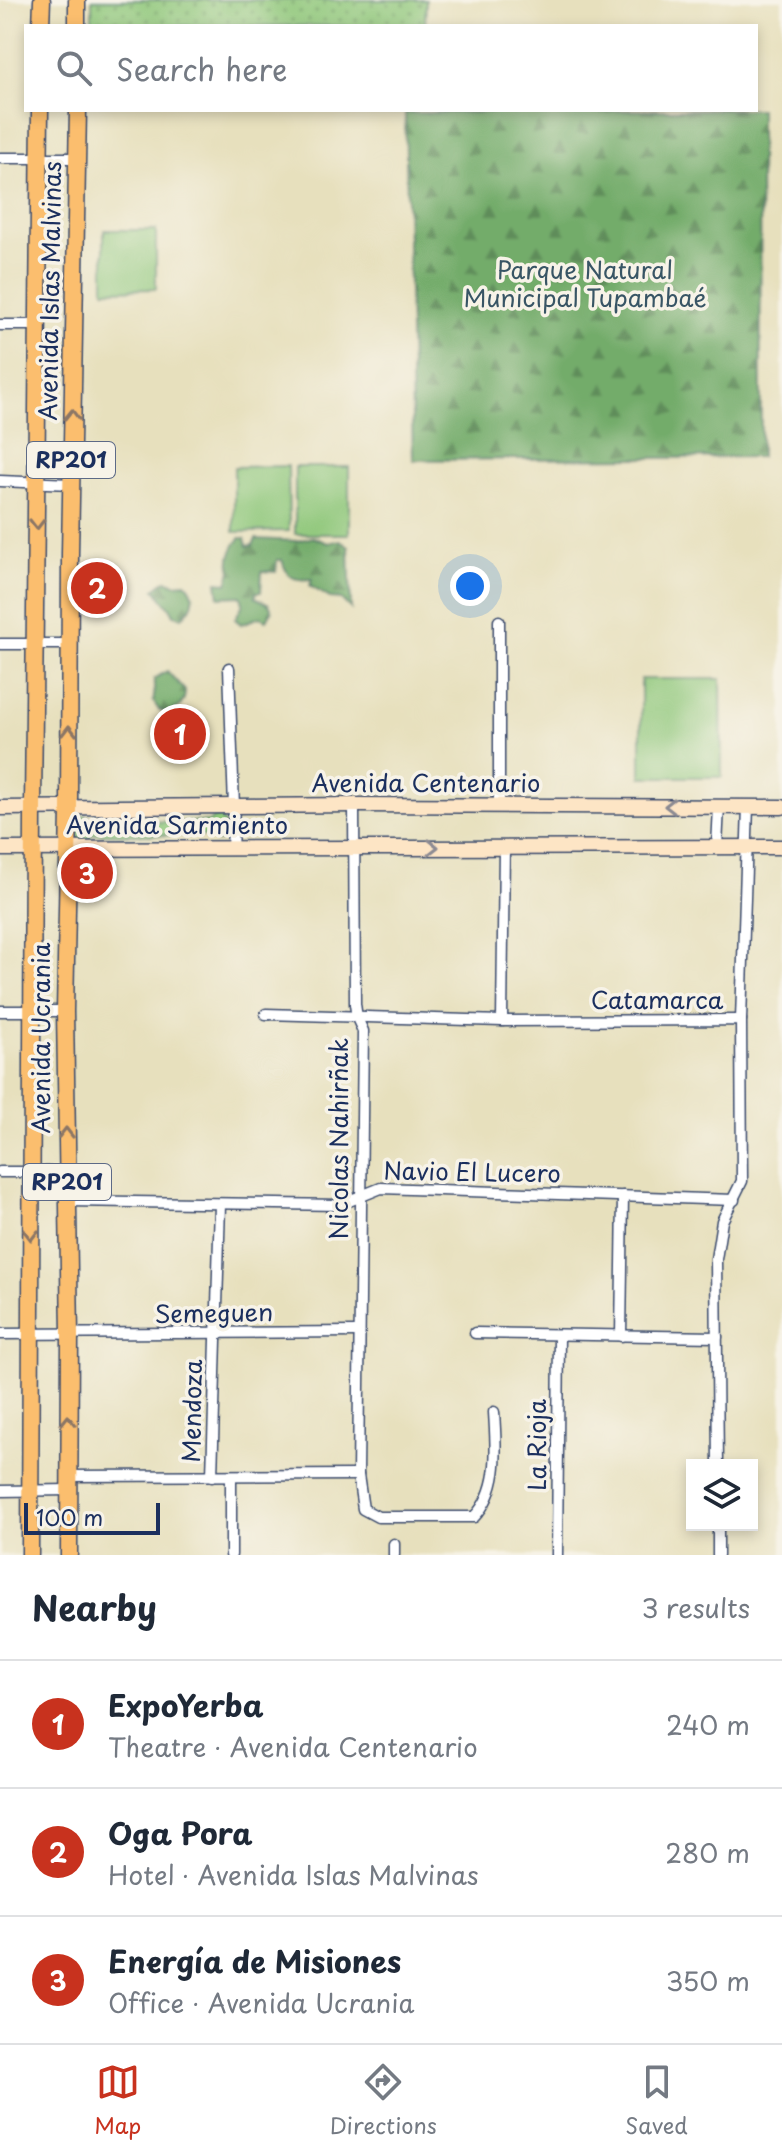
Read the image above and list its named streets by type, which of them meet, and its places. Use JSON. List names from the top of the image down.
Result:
{
  "streets": {
    "main road": [
      "Avenida Islas Malvinas",
      "RP201",
      "Avenida Centenario",
      "Avenida Sarmiento",
      "Avenida Ucrania"
    ],
    "street": [
      "Catamarca",
      "Nicolas Nahirñak",
      "Navio El Lucero",
      "Semeguen",
      "Mendoza",
      "La Rioja"
    ]
  },
  "crossings": [
    ["Avenida Islas Malvinas", "Avenida Centenario"],
    ["Avenida Islas Malvinas", "Avenida Sarmiento"],
    ["Avenida Islas Malvinas", "Avenida Ucrania"],
    ["Avenida Centenario", "Avenida Sarmiento"],
    ["Avenida Centenario", "Avenida Ucrania"],
    ["Avenida Centenario", "Nicolas Nahirñak"],
    ["Avenida Sarmiento", "Avenida Ucrania"],
    ["Avenida Sarmiento", "Nicolas Nahirñak"],
    ["Catamarca", "Nicolas Nahirñak"],
    ["Catamarca", "Navio El Lucero"],
    ["Avenida Ucrania", "Navio El Lucero"],
    ["Avenida Ucrania", "Semeguen"],
    ["Nicolas Nahirñak", "Navio El Lucero"],
    ["Nicolas Nahirñak", "Semeguen"],
    ["Navio El Lucero", "Mendoza"],
    ["Semeguen", "Mendoza"]
  ],
  "parks": ["Parque Natural Municipal Tupambaé"],
  "scale_bar": "100 m",
  "page": {
    "search": "Search here",
    "pins": ["2", "1", "3"],
    "scale": "100 m",
    "heading": ["Nearby", "3 results"],
    "list": [
      {
        "mark": "1",
        "name": "ExpoYerba",
        "note": "Theatre · Avenida Centenario",
        "value": "240 m"
      },
      {
        "mark": "2",
        "name": "Oga Pora",
        "note": "Hotel · Avenida Islas Malvinas",
        "value": "280 m"
      },
      {
        "mark": "3",
        "name": "Energía de Misiones",
        "note": "Office · Avenida Ucrania",
        "value": "350 m"
      }
    ],
    "nav": ["Map", "Directions", "Saved"]
  }
}
